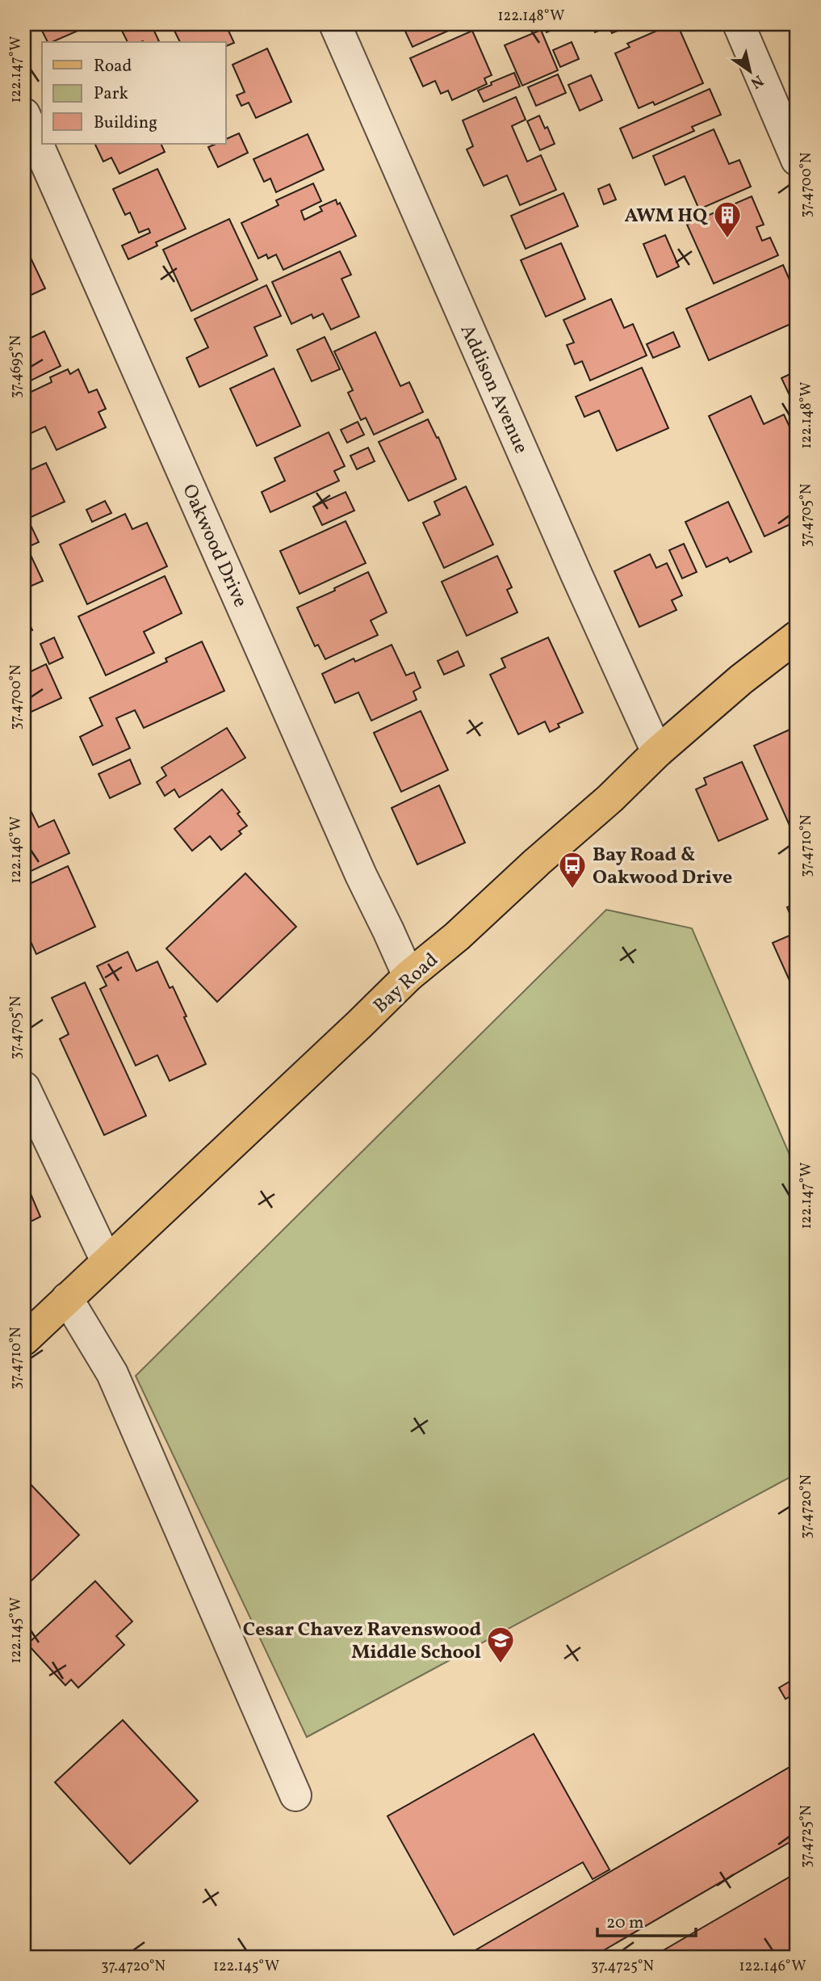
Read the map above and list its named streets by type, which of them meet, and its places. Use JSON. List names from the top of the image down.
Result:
{
  "streets": {
    "main road": ["Bay Road"],
    "street": ["Addison Avenue", "Oakwood Drive"]
  },
  "crossings": [
    ["Addison Avenue", "Bay Road"],
    ["Oakwood Drive", "Bay Road"]
  ],
  "places": {
    "building": ["AWM HQ"],
    "bus stop": ["Bay Road & Oakwood Drive"],
    "school or university": ["Cesar Chavez Ravenswood Middle School"]
  },
  "legend": ["Road", "Park", "Building"],
  "scale_bar": "20 m",
  "north": "bottom right",
  "coordinates": [
    "122.148°W",
    "122.147°W",
    "37.4700°N",
    "37.4695°N",
    "37.4705°N",
    "37.4710°N",
    "122.146°W",
    "37.4720°N",
    "122.145°W",
    "37.4725°N"
  ]
}
